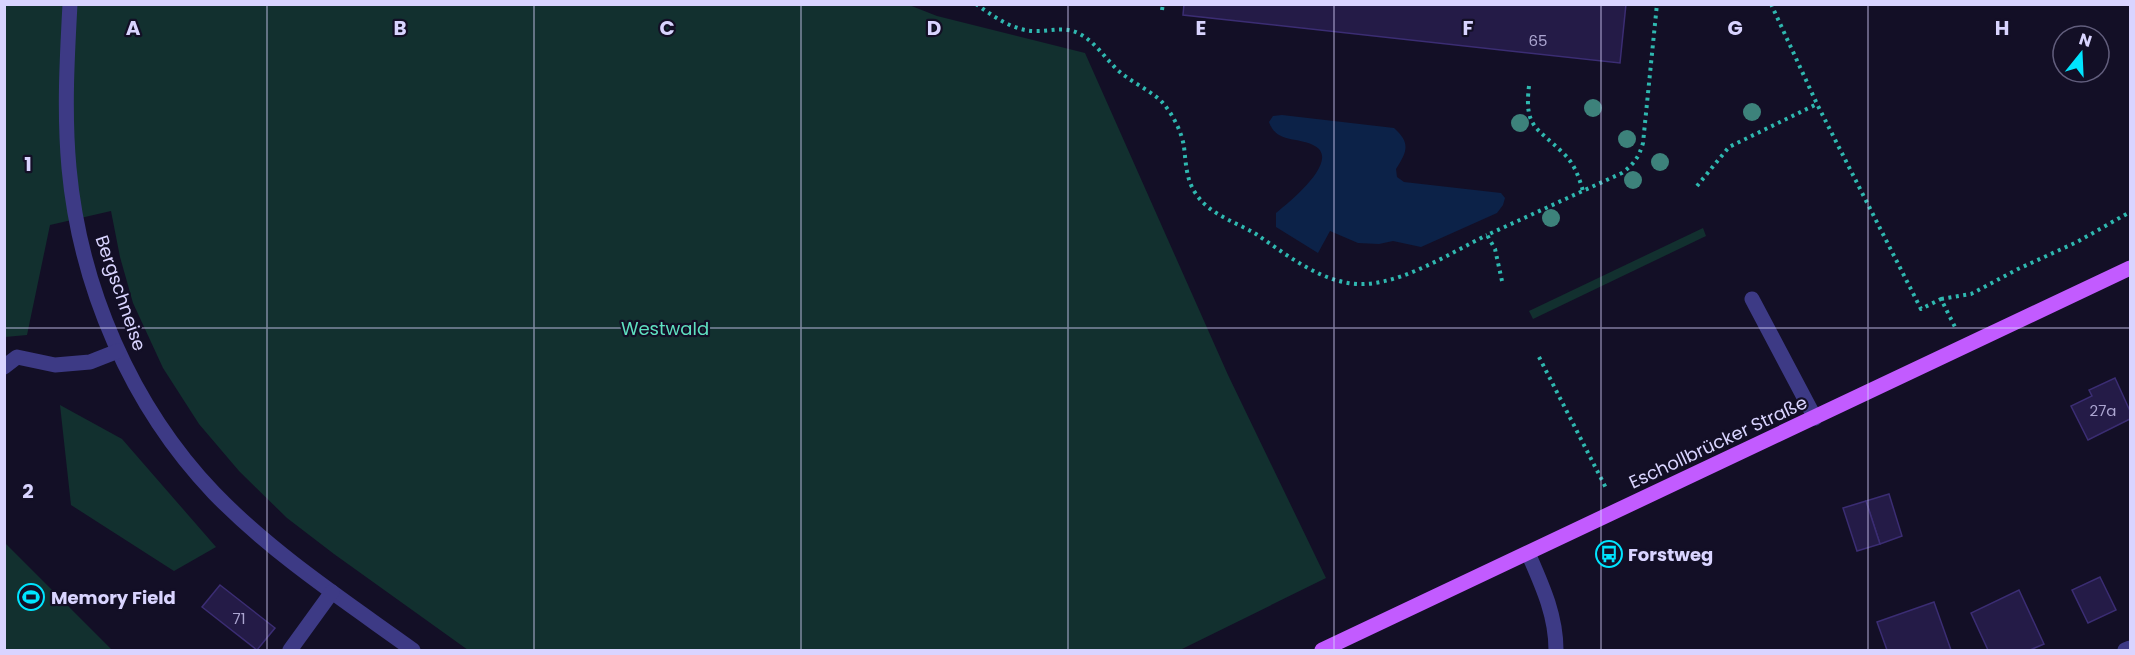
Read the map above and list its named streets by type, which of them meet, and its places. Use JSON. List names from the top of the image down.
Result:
{
  "streets": {
    "main road": ["Eschollbrücker Straße"],
    "street": ["Bergschneise"]
  },
  "parks": ["Westwald"],
  "places": {
    "bus stop": ["Forstweg"],
    "sports": ["Memory Field"]
  },
  "house_numbers": ["65", "27a", "71"],
  "north": "top",
  "grid": {
    "columns": [
      "A",
      "B",
      "C",
      "D",
      "E",
      "F",
      "G",
      "H"
    ],
    "rows": ["1", "2"]
  }
}
